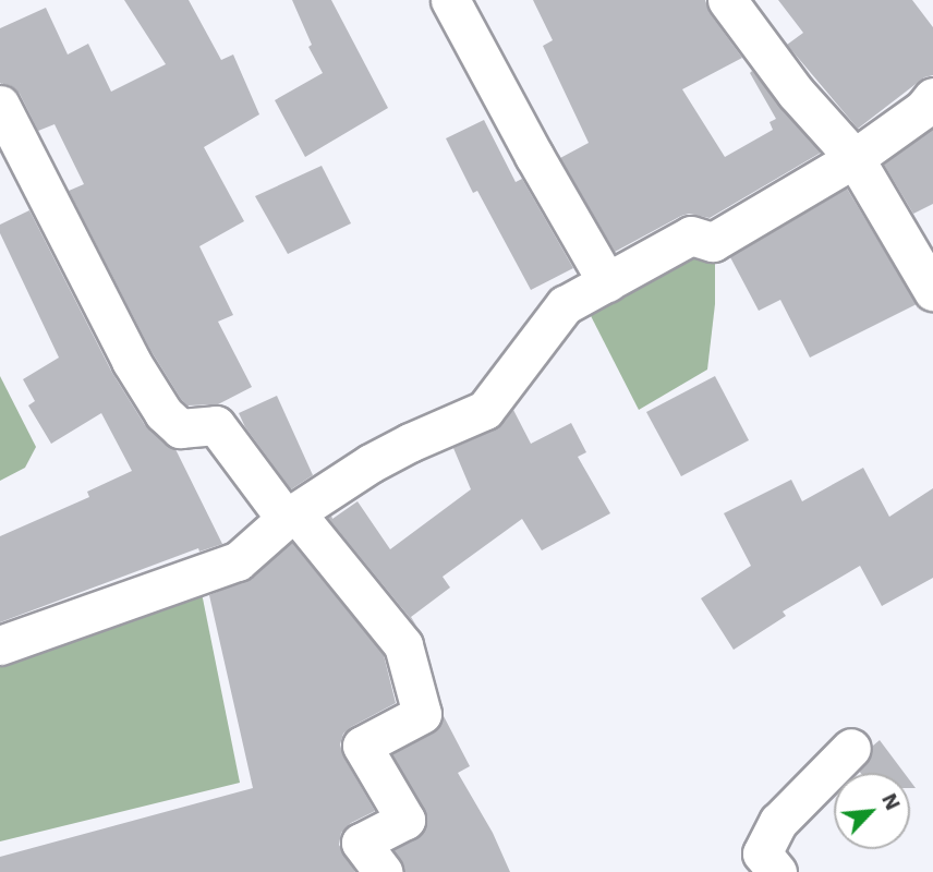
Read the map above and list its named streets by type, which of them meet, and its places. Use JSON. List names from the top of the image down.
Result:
{
  "north": "top right"
}
